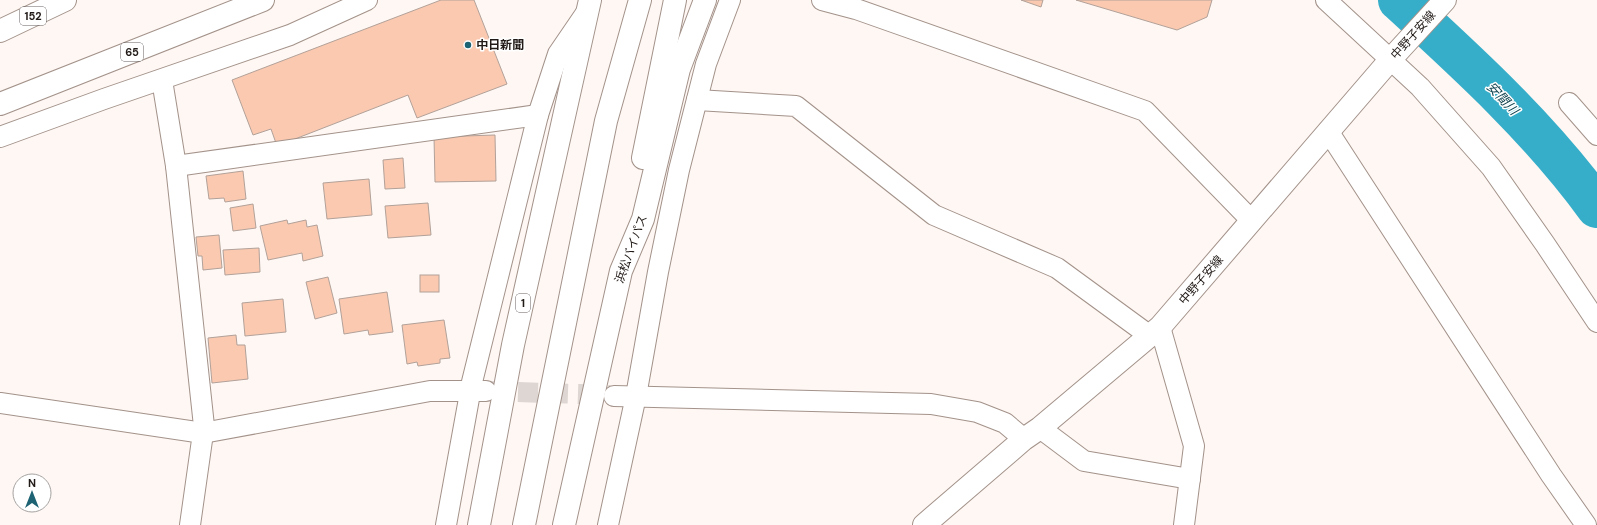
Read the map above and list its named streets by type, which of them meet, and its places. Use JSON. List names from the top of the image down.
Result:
{
  "streets": {
    "main road": [
      "152",
      "中野子安線",
      "65",
      "浜松バイパス",
      "1"
    ]
  },
  "water": ["安間川"],
  "places": ["中日新聞"],
  "north": "top"
}
